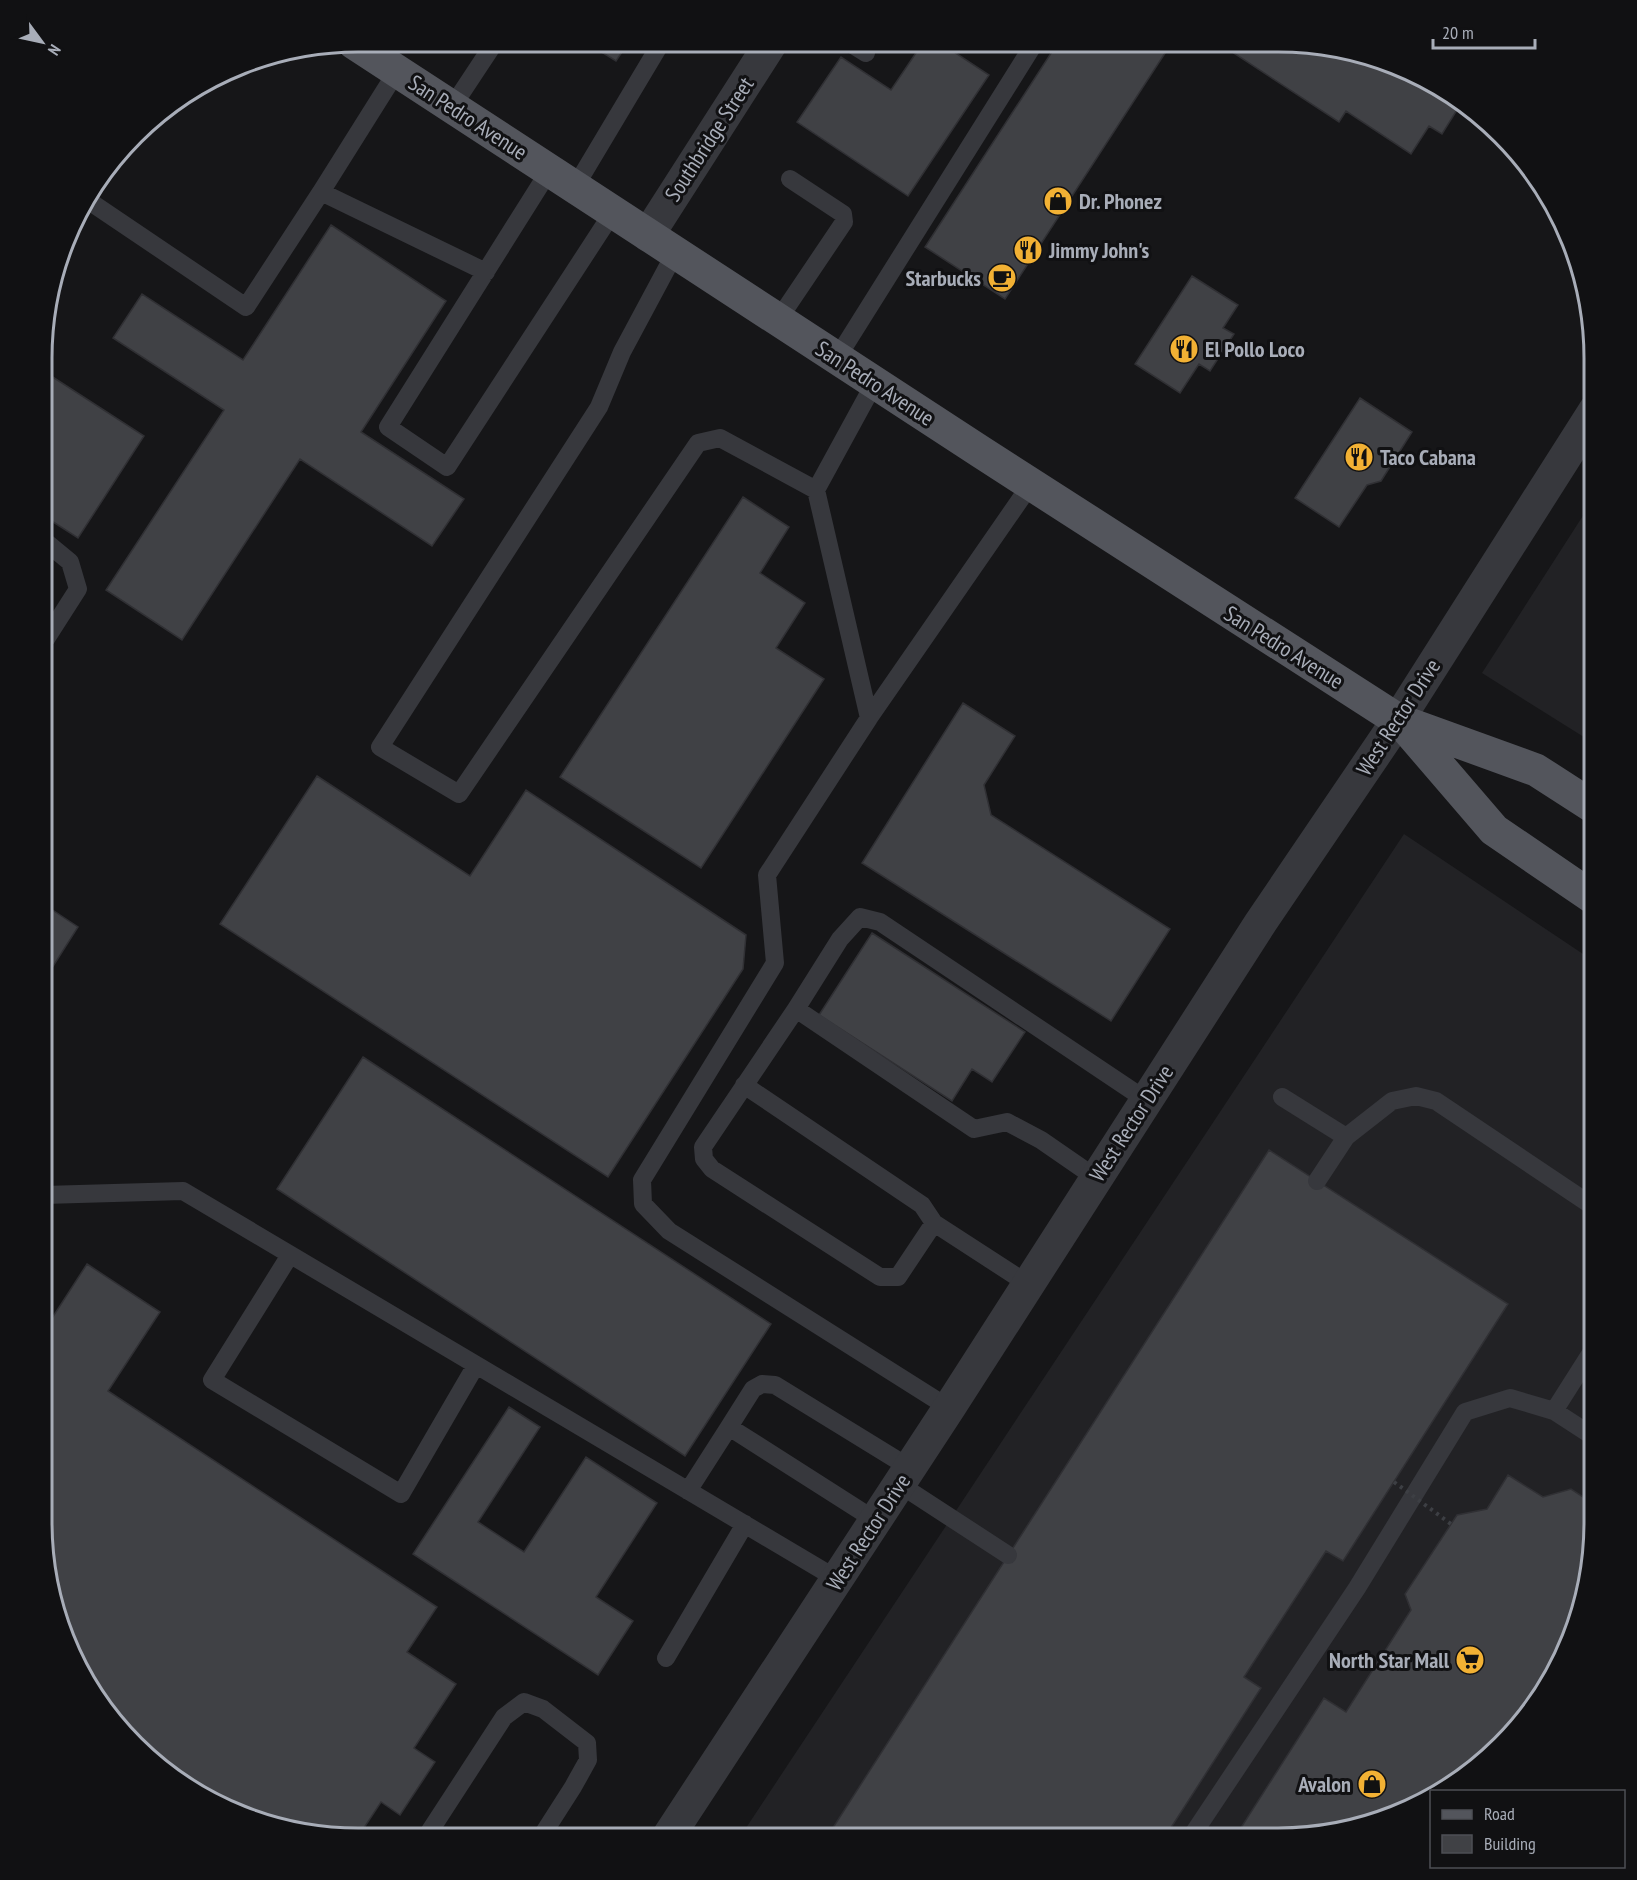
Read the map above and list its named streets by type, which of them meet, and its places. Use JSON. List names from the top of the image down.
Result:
{
  "streets": {
    "main road": ["San Pedro Avenue"],
    "street": ["Southbridge Street", "West Rector Drive"]
  },
  "crossings": [
    ["San Pedro Avenue", "Southbridge Street"],
    ["San Pedro Avenue", "West Rector Drive"]
  ],
  "places": {
    "shop": ["Dr. Phonez", "Avalon"],
    "restaurant": ["Jimmy John's", "El Pollo Loco", "Taco Cabana"],
    "cafe": ["Starbucks"],
    "supermarket": ["North Star Mall"]
  },
  "legend": ["Road", "Building"],
  "scale_bar": "20 m",
  "north": "bottom right"
}
